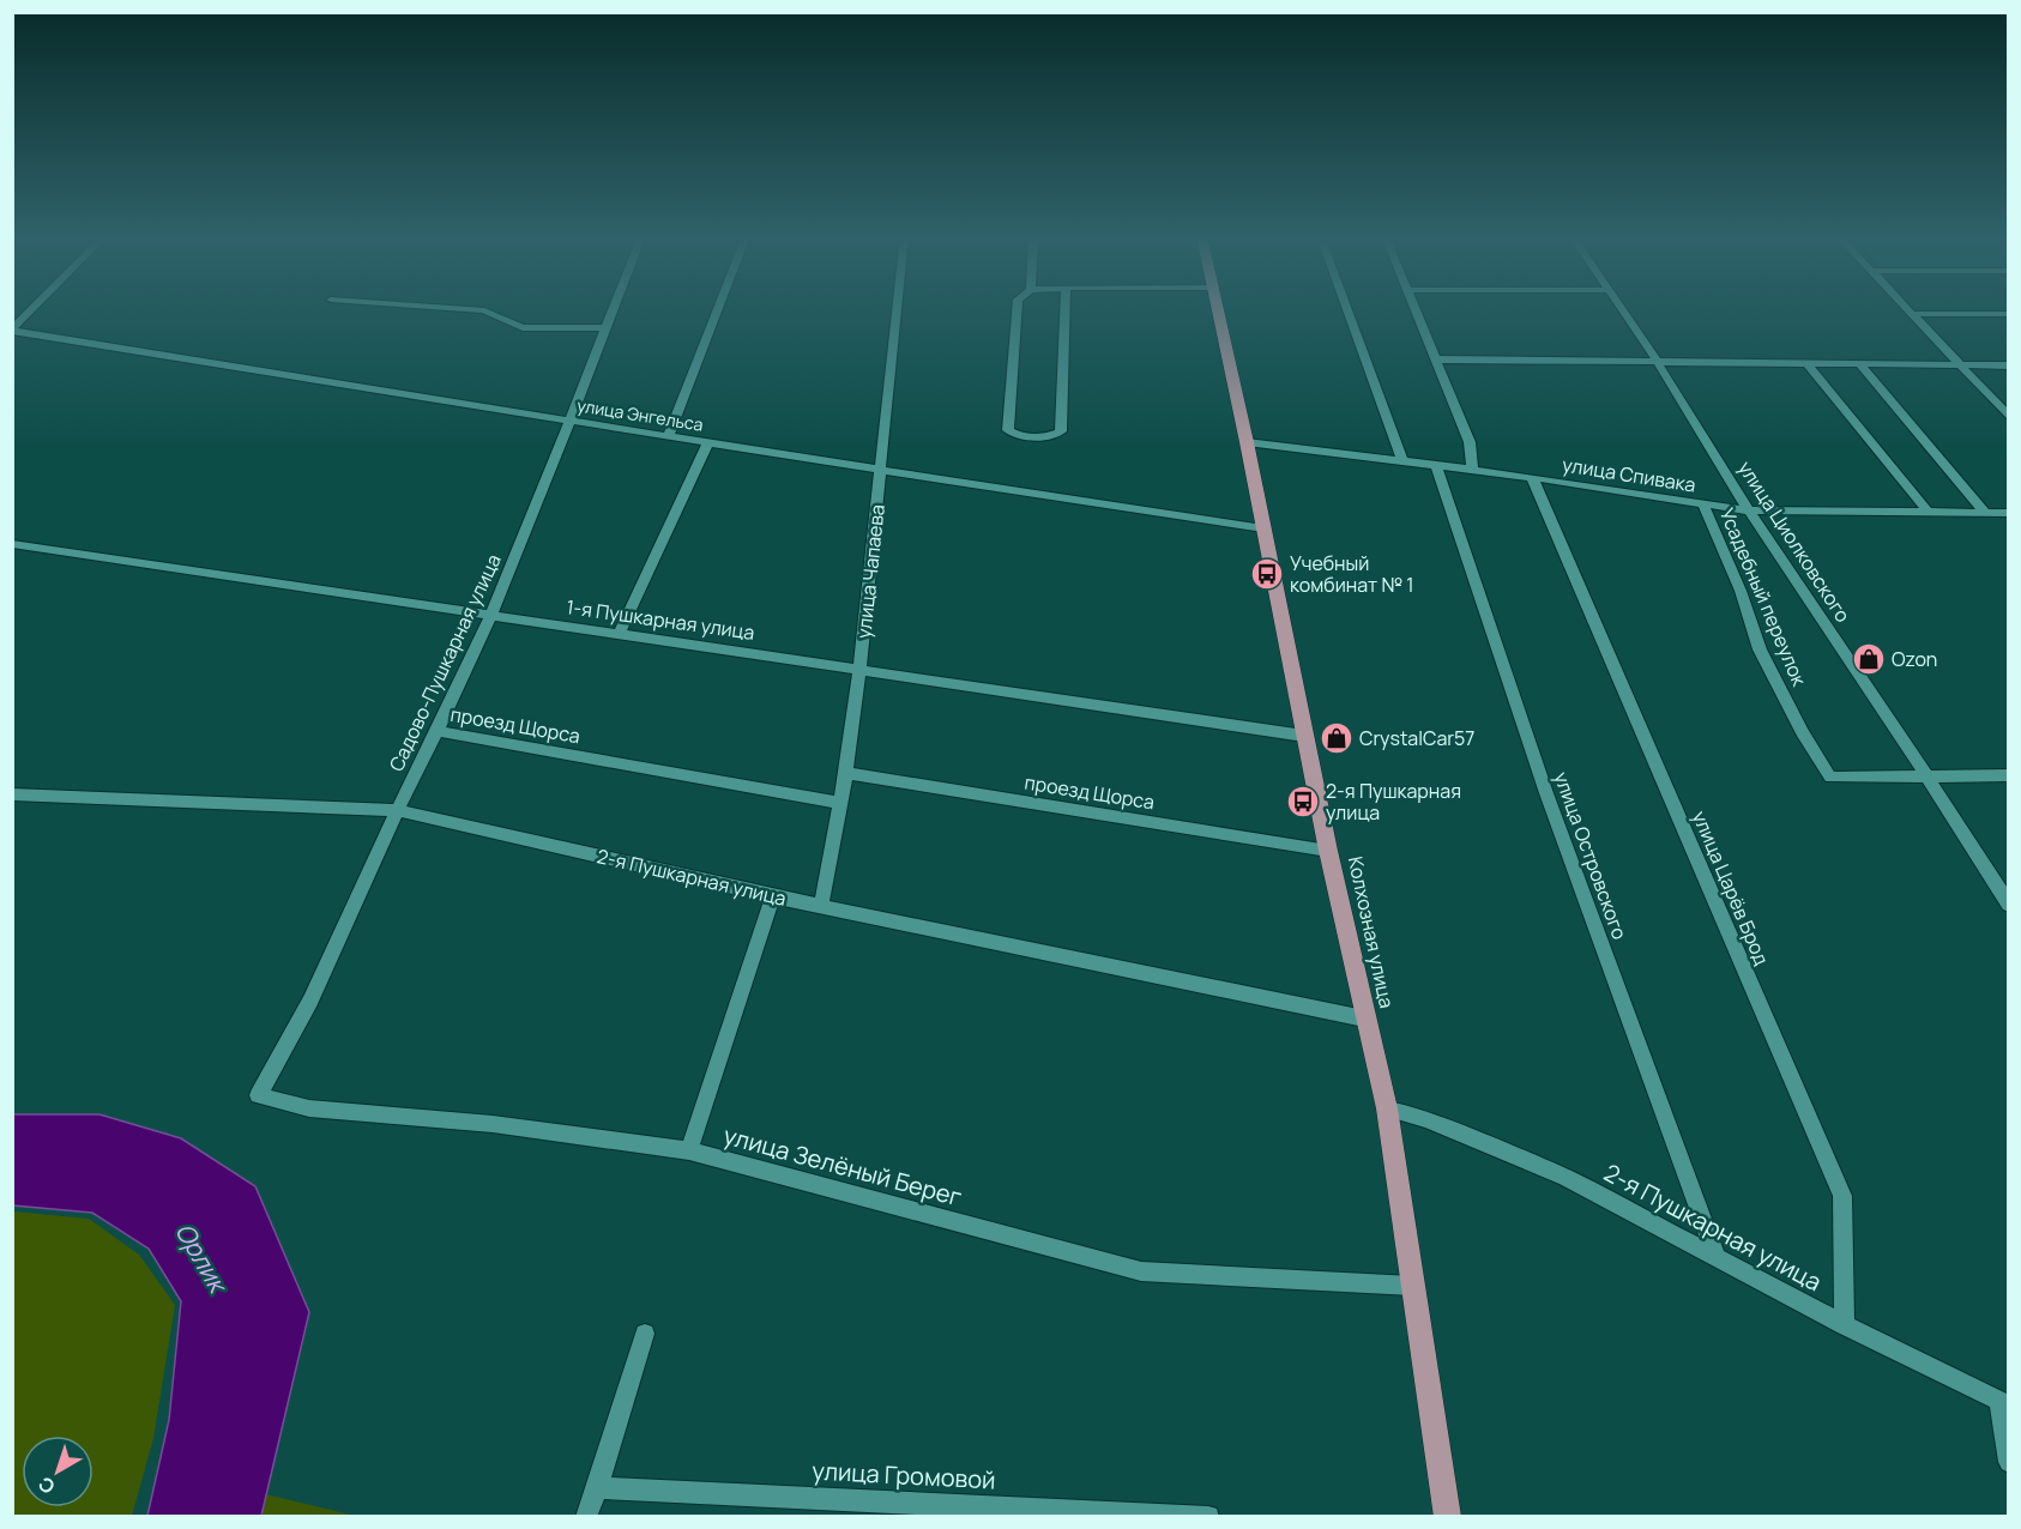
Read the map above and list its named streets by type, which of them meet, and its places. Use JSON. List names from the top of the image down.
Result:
{
  "streets": {
    "main road": ["Колхозная улица"],
    "street": [
      "улица Энгельса",
      "улица Спивака",
      "улица Циолковского",
      "улица Чапаева",
      "Усадебный переулок",
      "1-я Пушкарная улица",
      "Садово-Пушкарная улица",
      "проезд Щорса",
      "улица Островского",
      "2-я Пушкарная улица",
      "улица Царёв Брод",
      "улица Зелёный Берег",
      "улица Громовой"
    ]
  },
  "crossings": [
    ["улица Энгельса", "улица Чапаева"],
    ["улица Энгельса", "Садово-Пушкарная улица"],
    ["улица Энгельса", "Колхозная улица"],
    ["улица Спивака", "улица Циолковского"],
    ["улица Спивака", "Усадебный переулок"],
    ["улица Спивака", "улица Островского"],
    ["улица Спивака", "улица Царёв Брод"],
    ["улица Спивака", "Колхозная улица"],
    ["улица Циолковского", "Усадебный переулок"],
    ["улица Чапаева", "1-я Пушкарная улица"],
    ["улица Чапаева", "проезд Щорса"],
    ["улица Чапаева", "2-я Пушкарная улица"],
    ["1-я Пушкарная улица", "Садово-Пушкарная улица"],
    ["1-я Пушкарная улица", "Колхозная улица"],
    ["Садово-Пушкарная улица", "проезд Щорса"],
    ["Садово-Пушкарная улица", "2-я Пушкарная улица"],
    ["Садово-Пушкарная улица", "улица Зелёный Берег"],
    ["проезд Щорса", "Колхозная улица"],
    ["улица Островского", "2-я Пушкарная улица"],
    ["2-я Пушкарная улица", "улица Царёв Брод"],
    ["2-я Пушкарная улица", "Колхозная улица"],
    ["Колхозная улица", "улица Зелёный Берег"]
  ],
  "water": ["Орлик"],
  "places": {
    "bus stop": ["Учебный комбинат № 1", "2-я Пушкарная улица"],
    "shop": ["Ozon", "CrystalCar57"]
  },
  "north": "bottom left"
}
